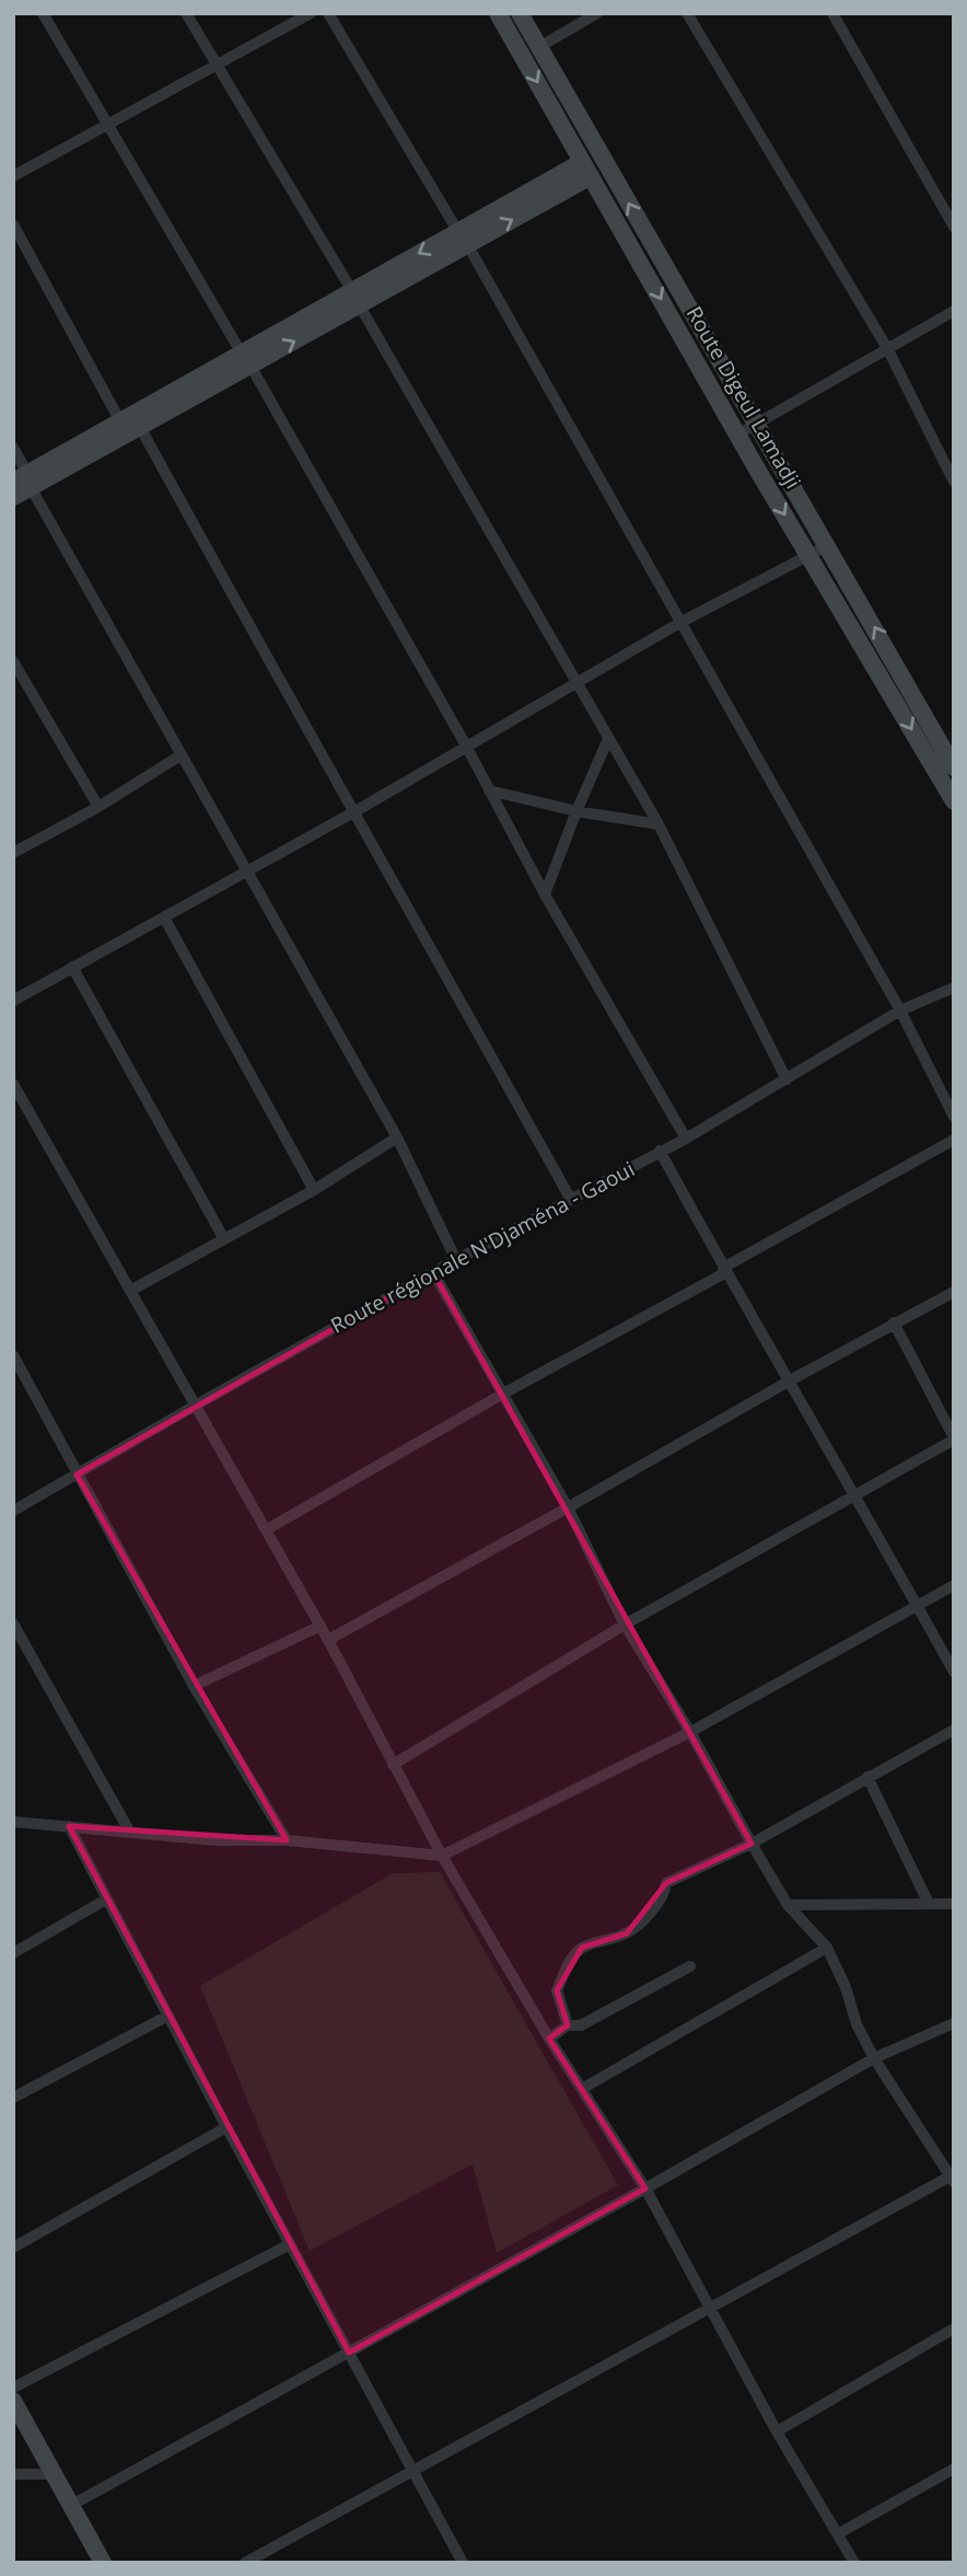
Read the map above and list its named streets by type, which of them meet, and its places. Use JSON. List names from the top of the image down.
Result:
{
  "streets": {
    "main road": ["Route Digeul Lamadji"],
    "street": ["Route régionale N'Djaména - Gaoui"]
  }
}
